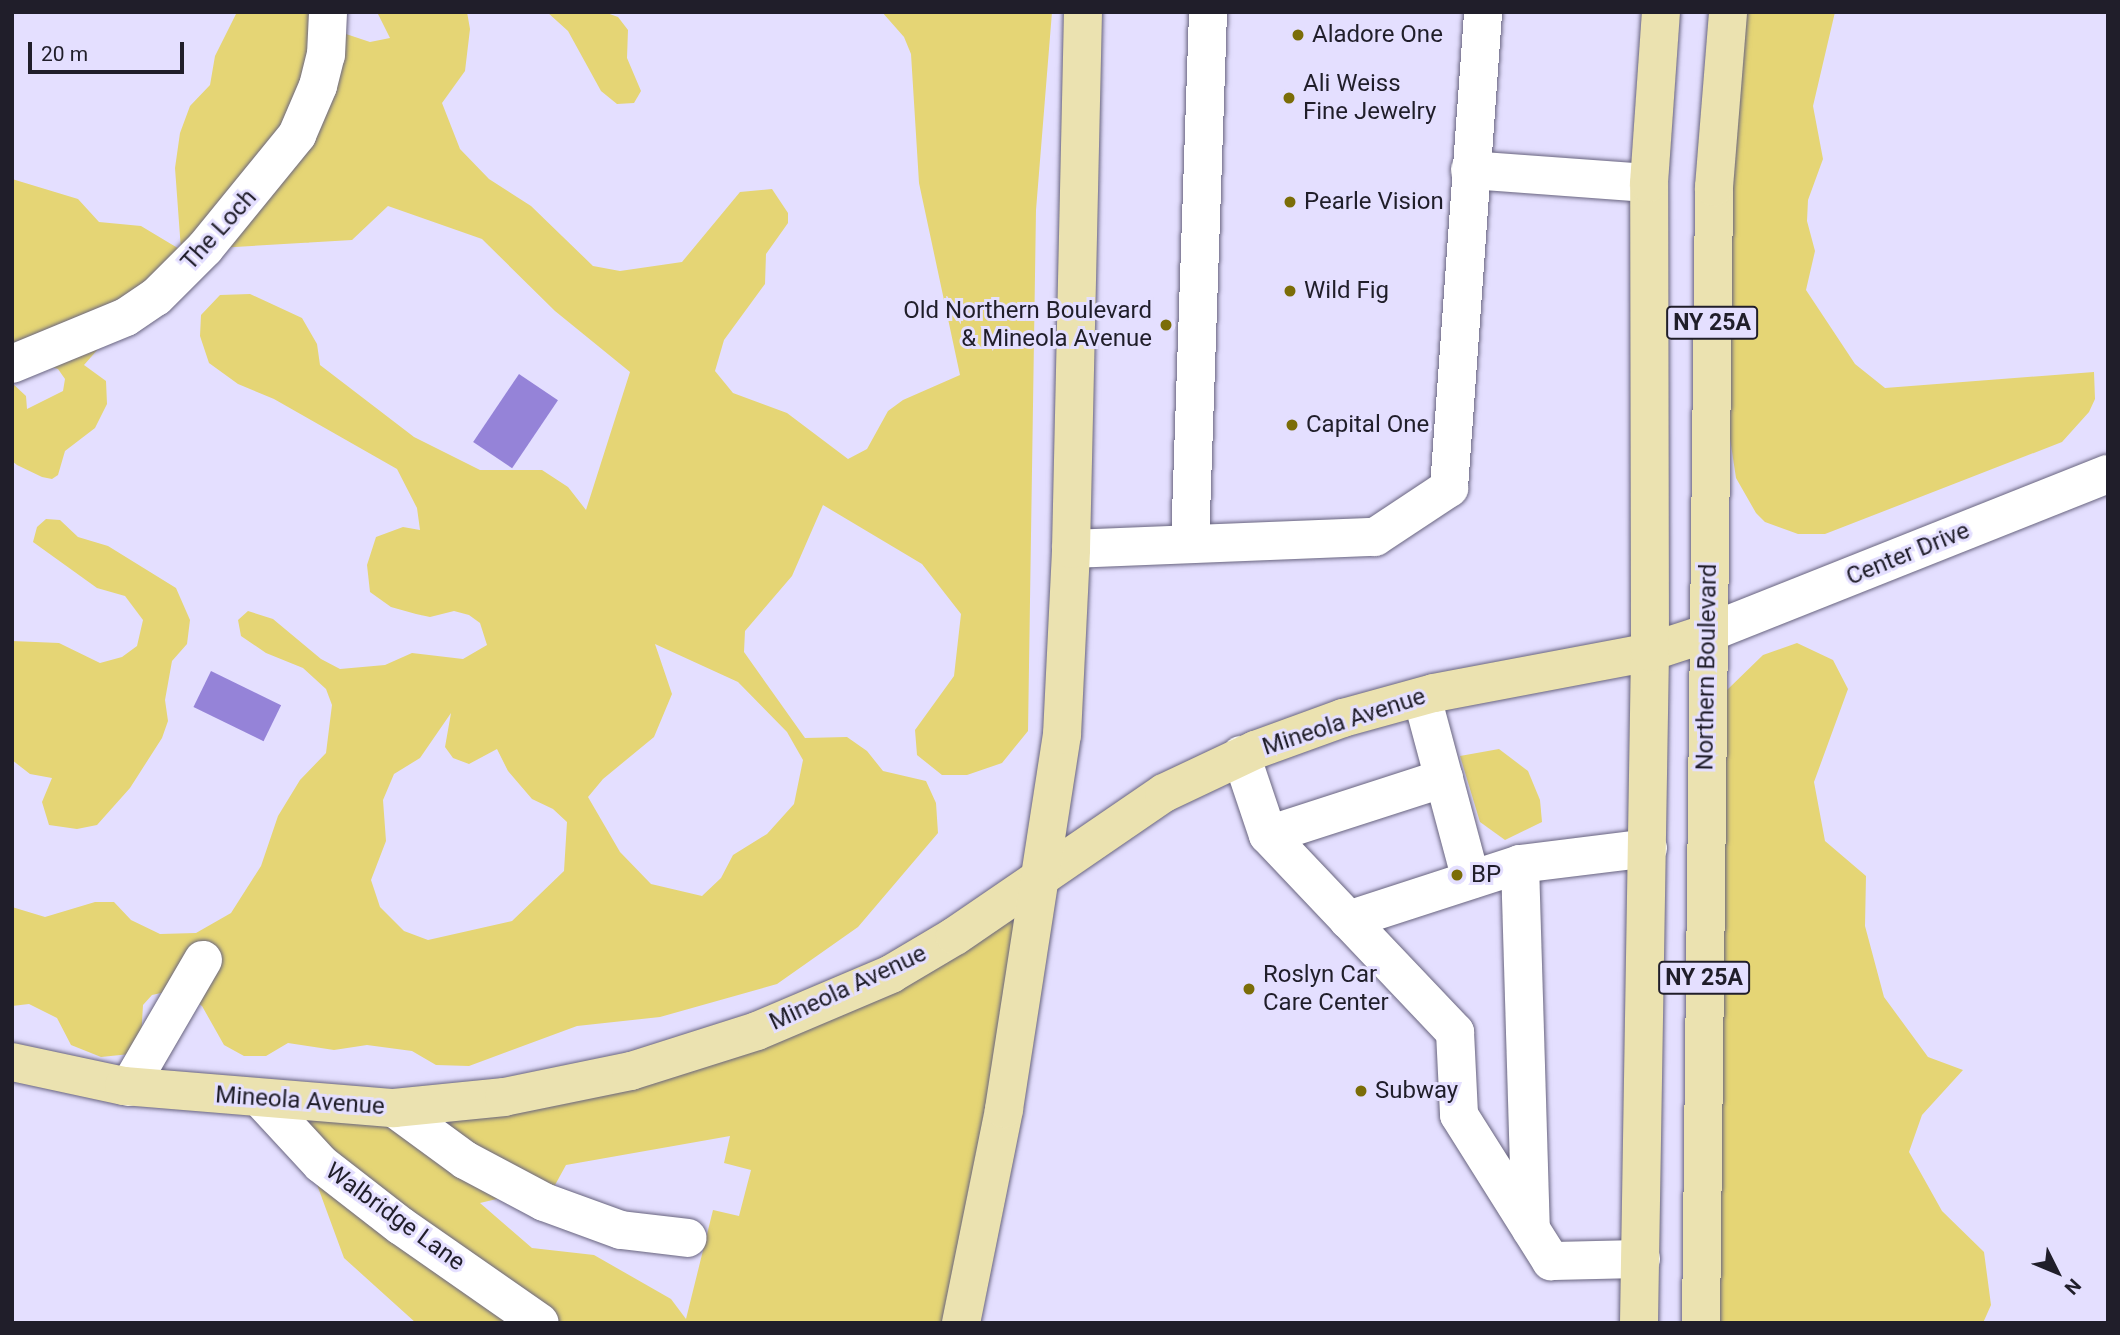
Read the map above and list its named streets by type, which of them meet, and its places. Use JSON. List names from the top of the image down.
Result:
{
  "streets": {
    "main road": ["NY 25A", "Northern Boulevard", "Mineola Avenue"],
    "street": ["The Loch", "Center Drive", "Walbridge Lane"]
  },
  "crossings": [
    ["NY 25A", "Mineola Avenue"],
    ["Center Drive", "Northern Boulevard"],
    ["Center Drive", "Mineola Avenue"],
    ["Northern Boulevard", "Mineola Avenue"],
    ["Mineola Avenue", "Walbridge Lane"]
  ],
  "places": [
    "Aladore One",
    "Ali Weiss Fine Jewelry",
    "Pearle Vision",
    "Wild Fig",
    "Old Northern Boulevard & Mineola Avenue",
    "Capital One",
    "BP",
    "Roslyn Car Care Center",
    "Subway"
  ],
  "scale_bar": "20 m",
  "north": "bottom right"
}
